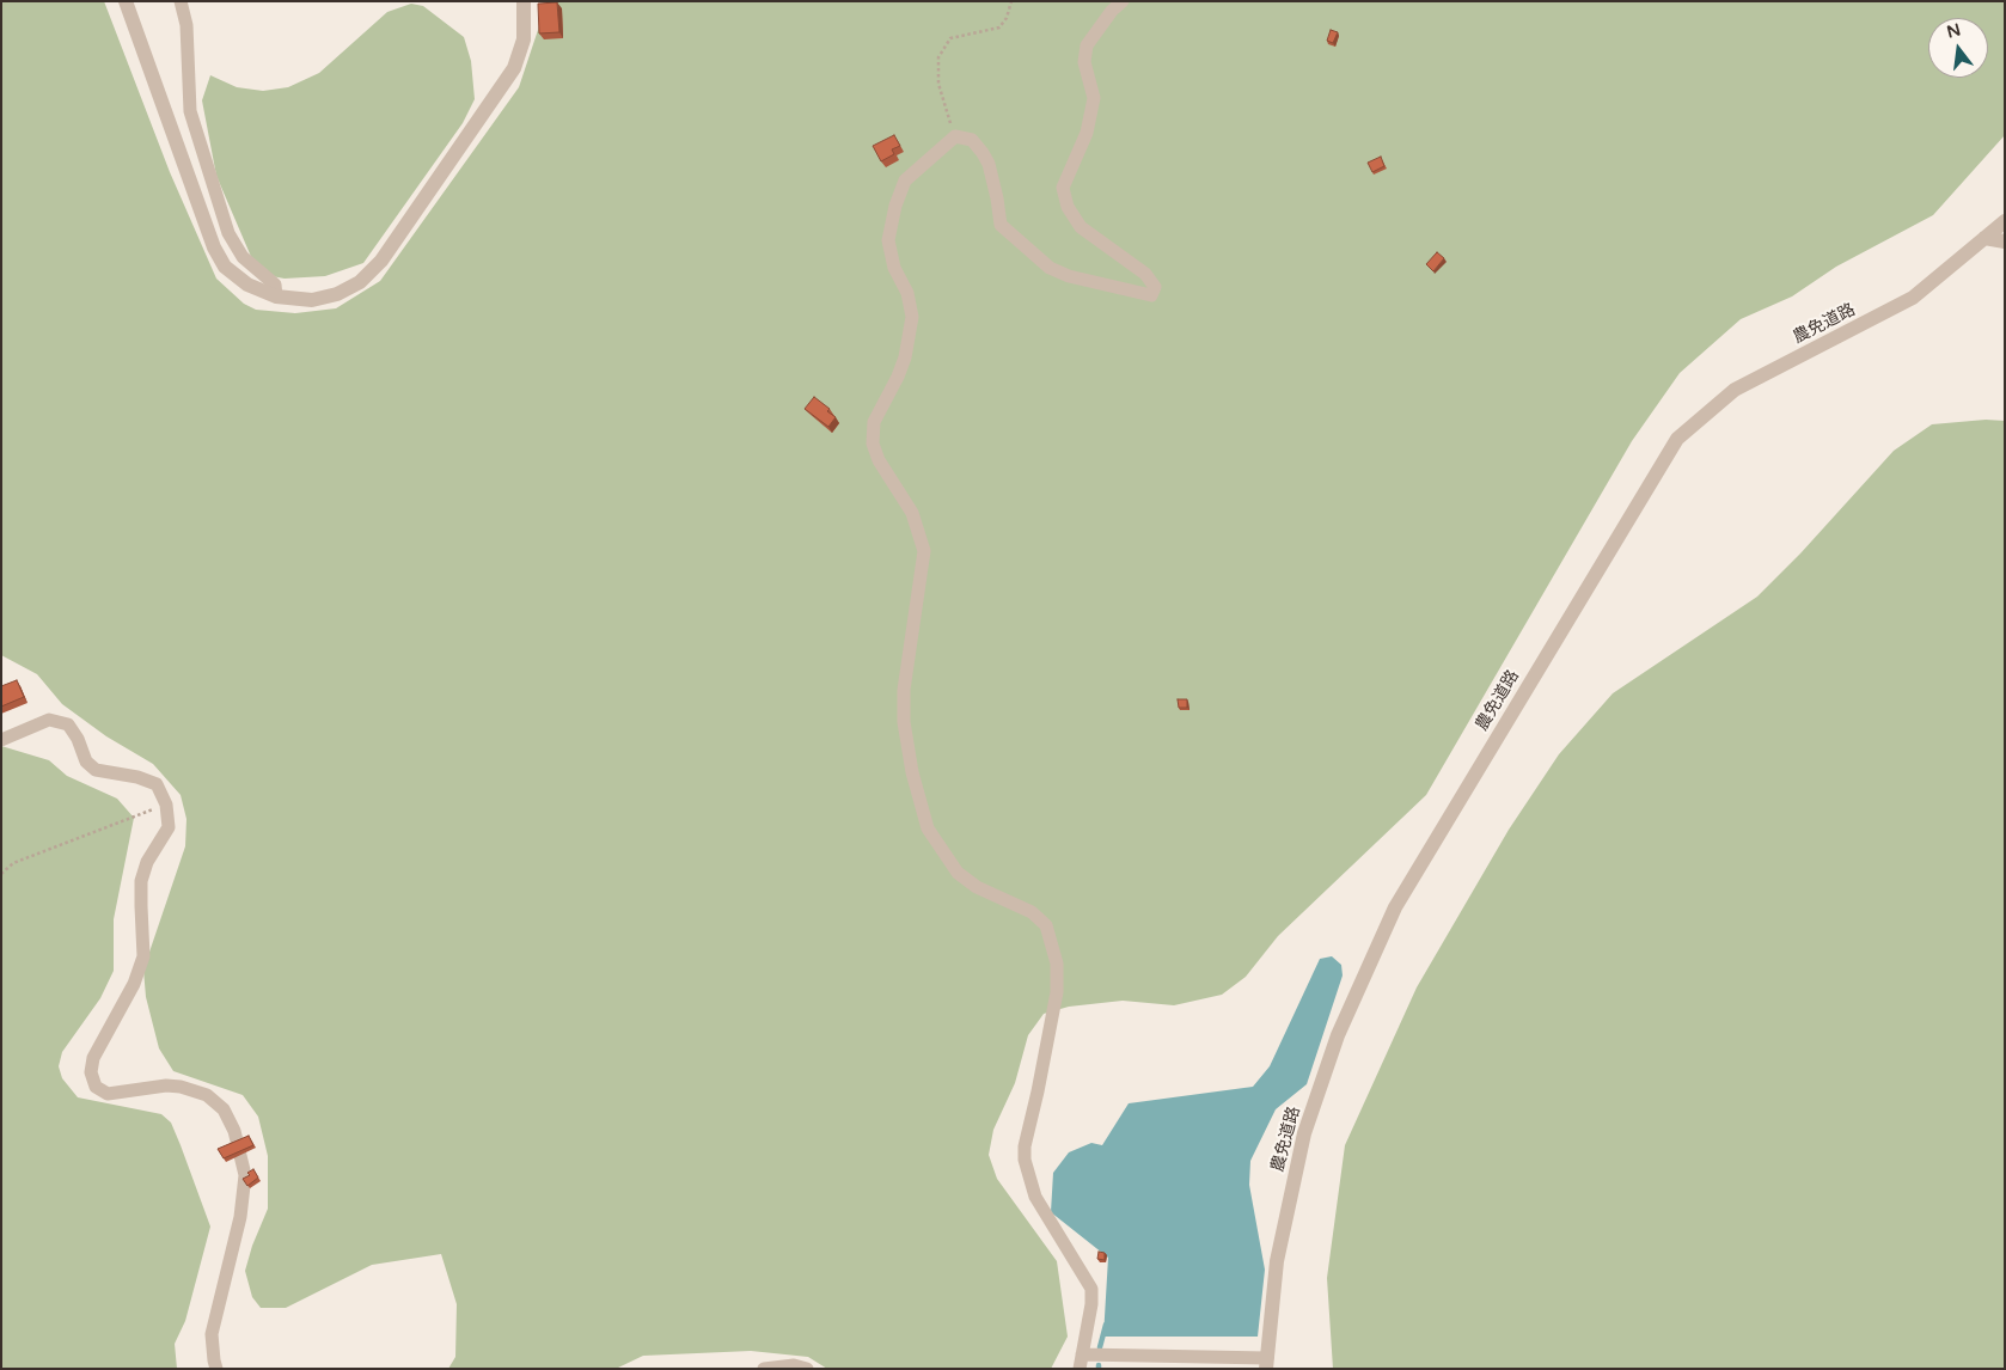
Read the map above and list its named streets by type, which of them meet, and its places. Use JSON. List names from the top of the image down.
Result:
{
  "streets": {
    "street": ["農免道路"]
  },
  "north": "top"
}
